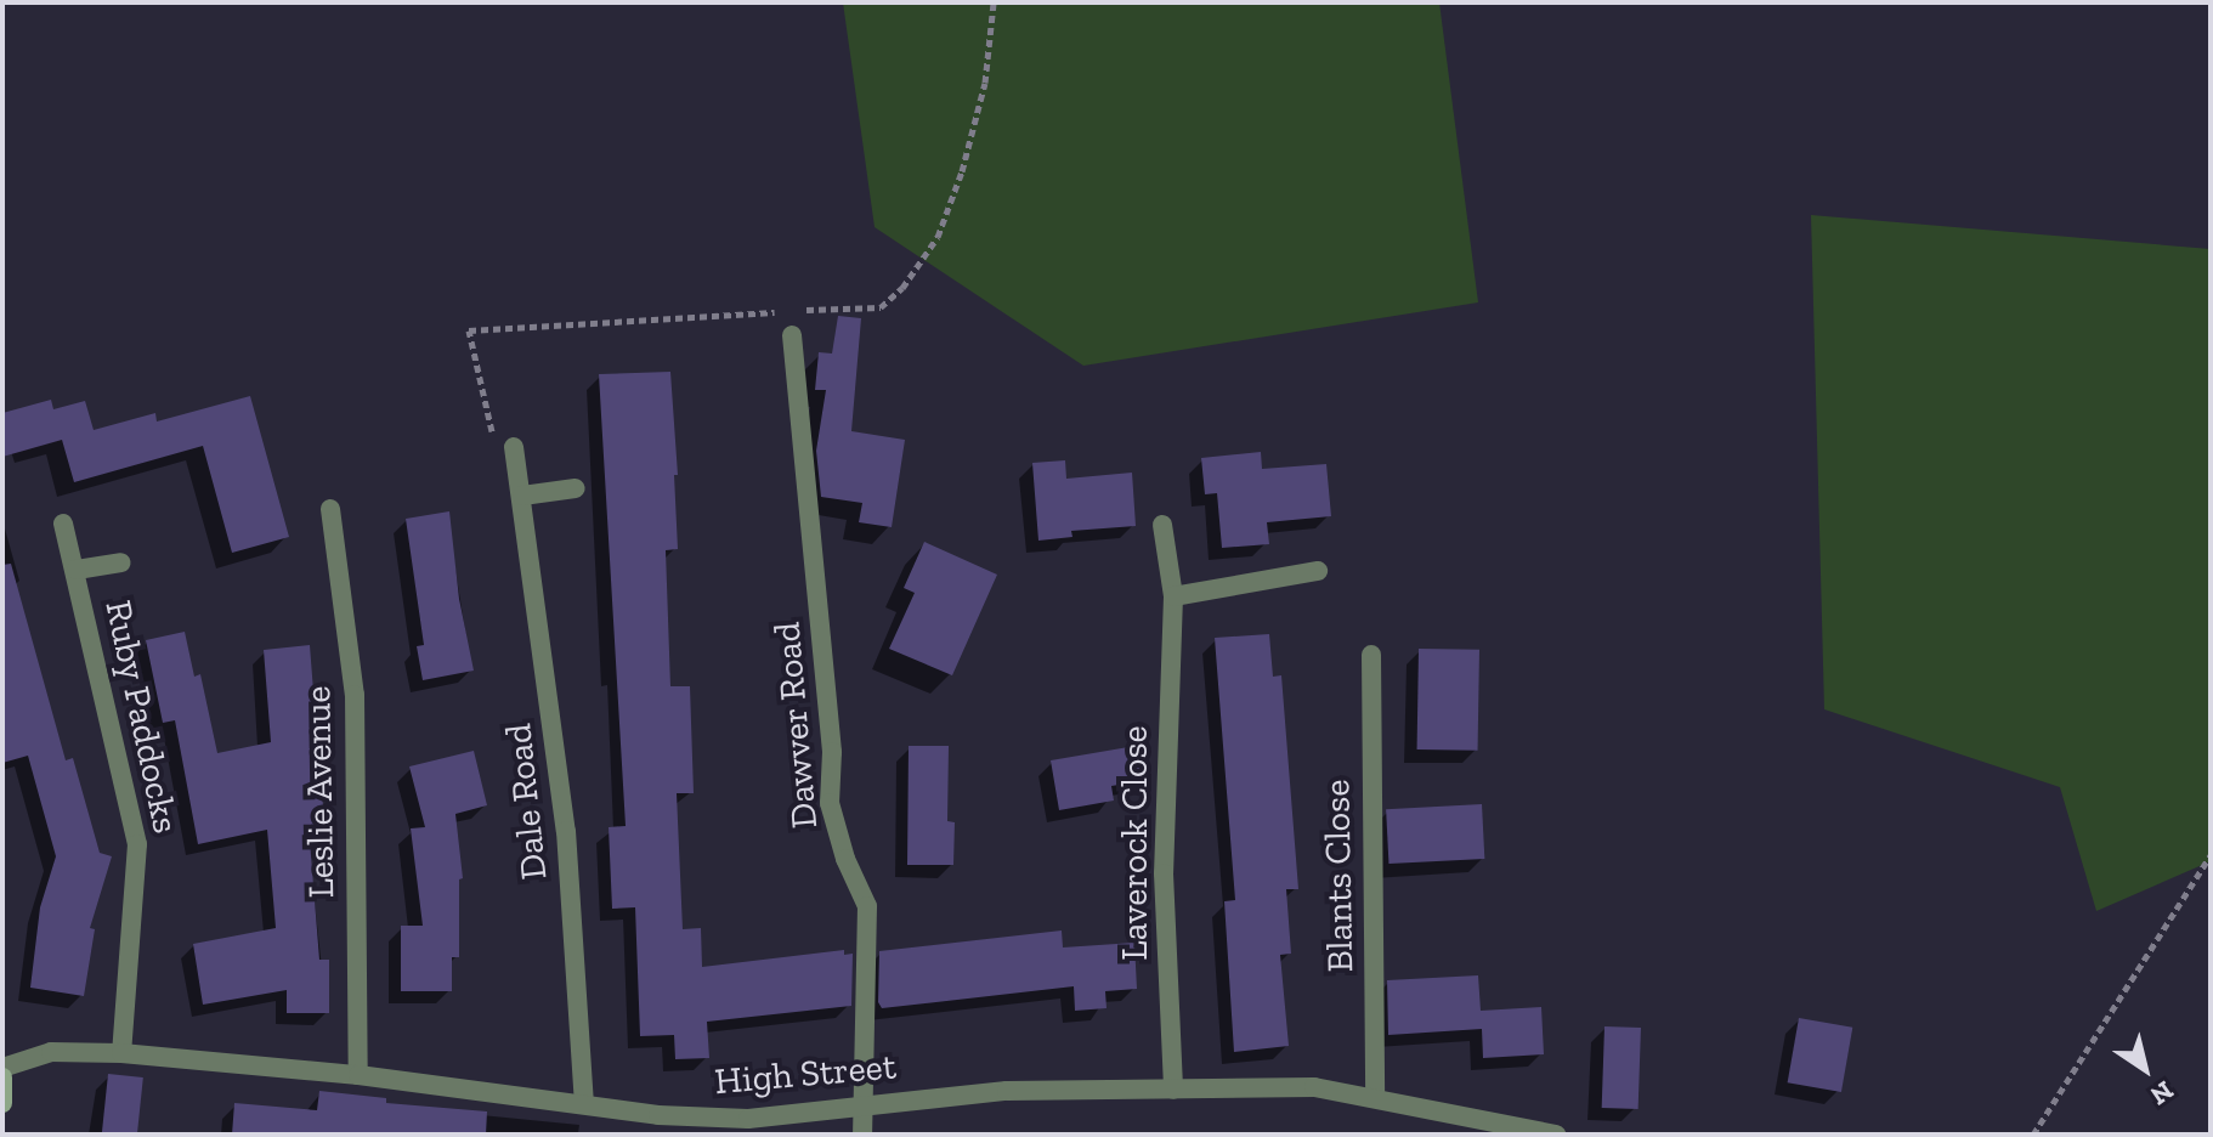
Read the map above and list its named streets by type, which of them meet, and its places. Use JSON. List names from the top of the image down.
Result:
{
  "streets": {
    "street": [
      "Ruby Paddocks",
      "Dawver Road",
      "Leslie Avenue",
      "Dale Road",
      "Laverock Close",
      "Blants Close",
      "High Street"
    ]
  },
  "crossings": [
    ["Ruby Paddocks", "High Street"],
    ["Dawver Road", "High Street"],
    ["Leslie Avenue", "High Street"],
    ["Dale Road", "High Street"],
    ["Laverock Close", "High Street"],
    ["Blants Close", "High Street"]
  ],
  "north": "bottom right"
}
